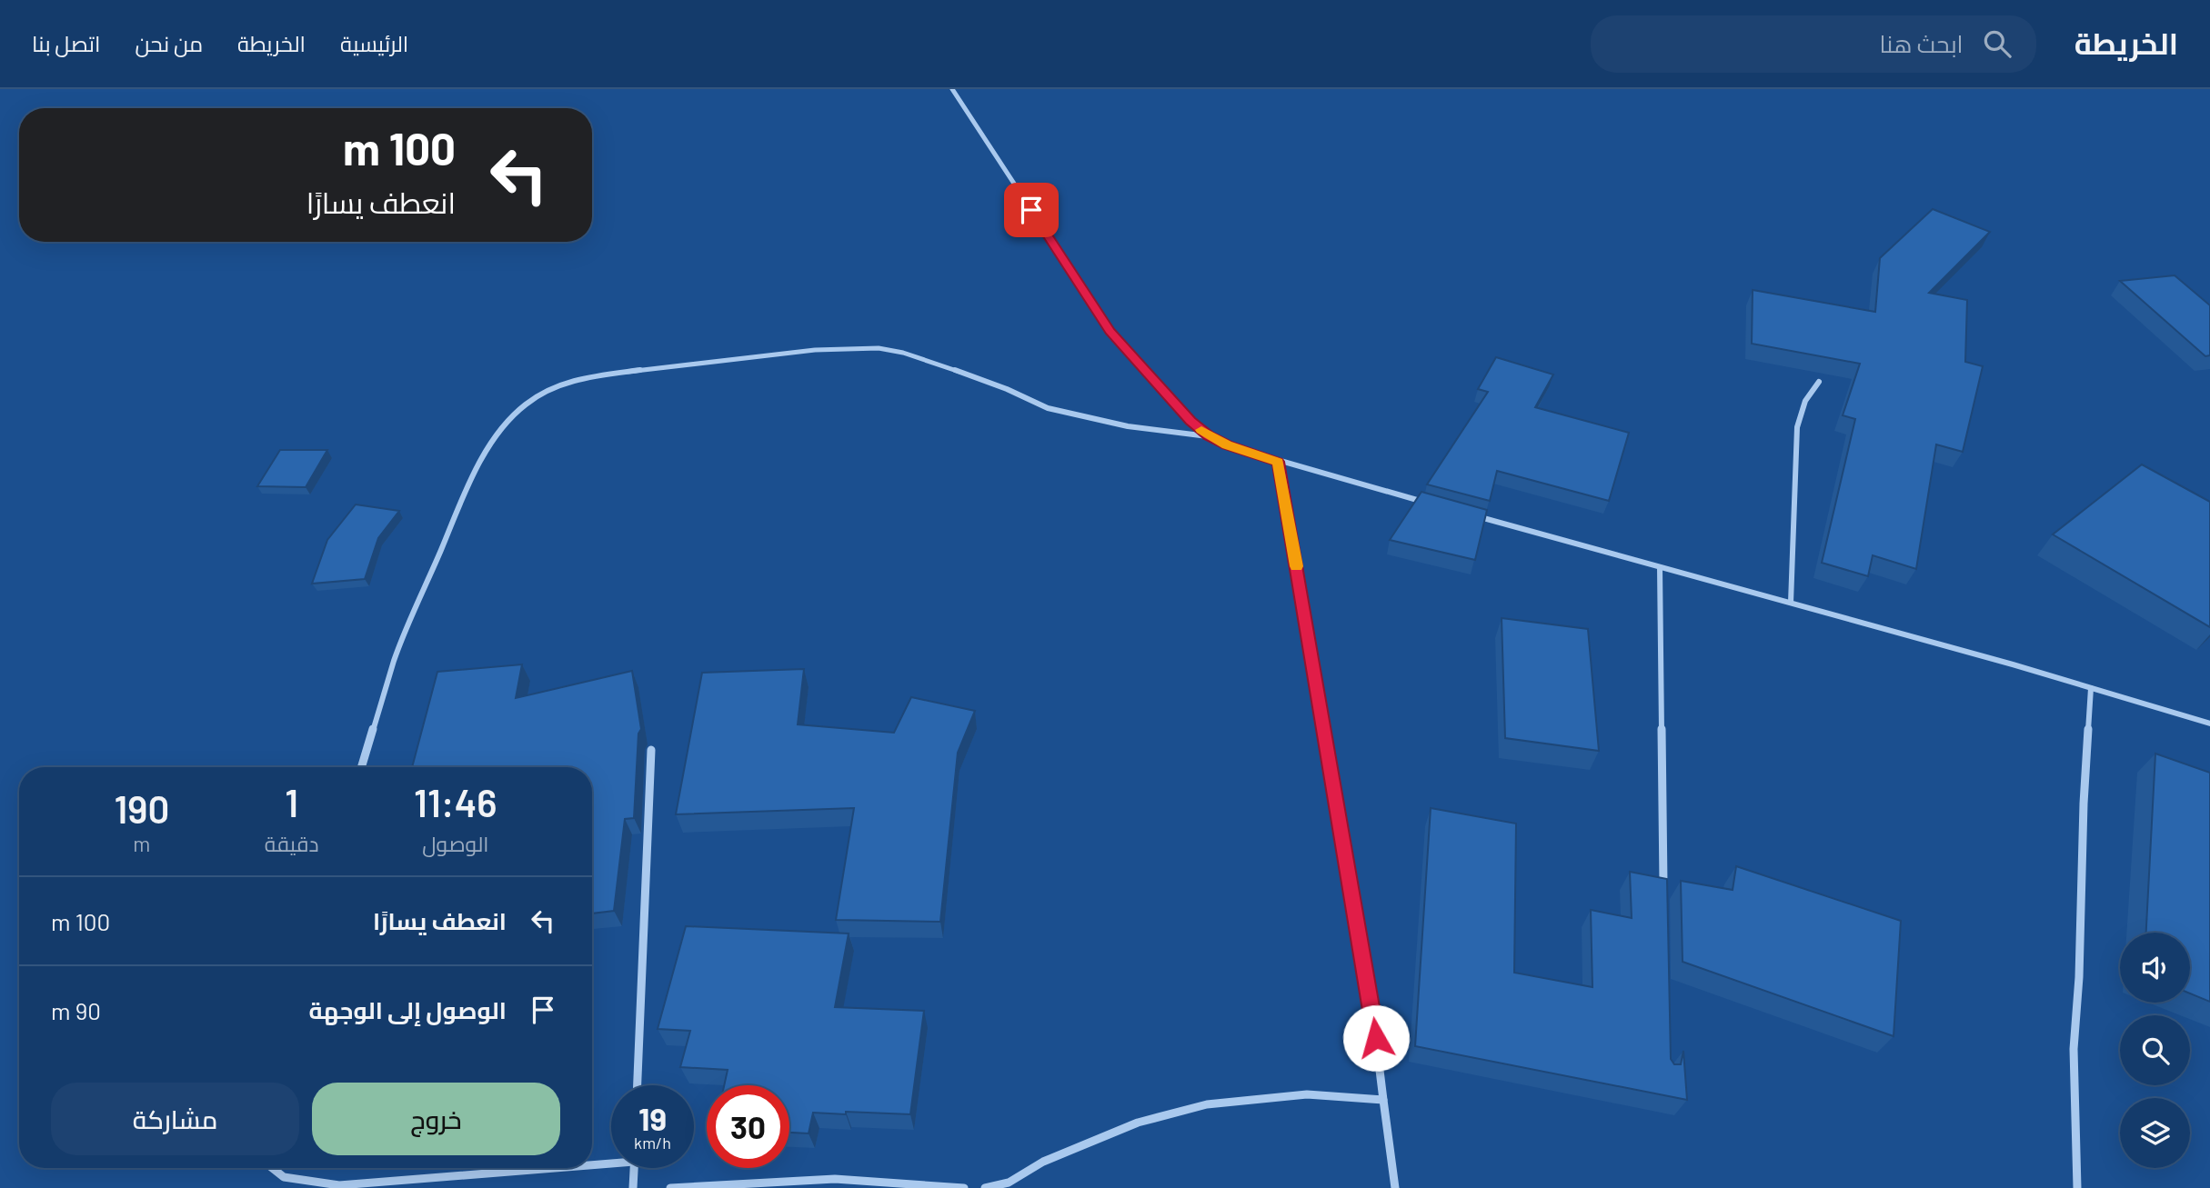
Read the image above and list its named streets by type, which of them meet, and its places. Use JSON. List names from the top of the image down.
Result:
{
  "page": {
    "header": "الخريطة",
    "search": "ابحث هنا",
    "nav": [
      "الرئيسية",
      "الخريطة",
      "من نحن",
      "اتصل بنا"
    ],
    "turn": ["100 m", "انعطف يسارًا"],
    "eta": [
      "11:46",
      "الوصول",
      "1",
      "دقيقة",
      "190",
      "m"
    ],
    "list": [
      {
        "name": "انعطف يسارًا",
        "value": "100 m"
      },
      {
        "name": "الوصول إلى الوجهة",
        "value": "90 m"
      }
    ],
    "buttons": ["خروج", "مشاركة"],
    "speed": "19 km/h",
    "limit": "30"
  }
}
